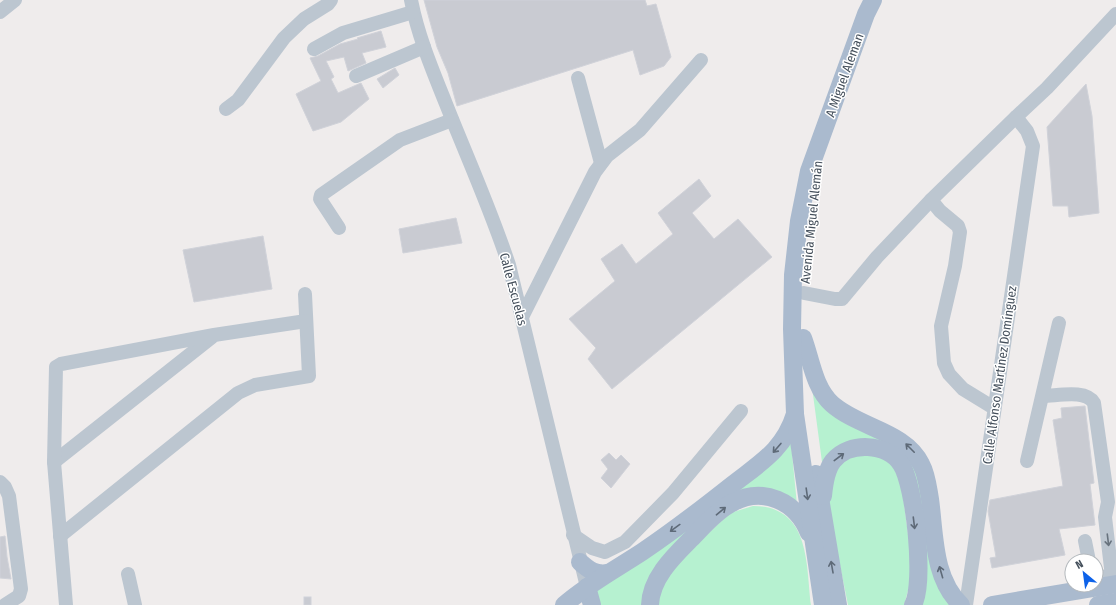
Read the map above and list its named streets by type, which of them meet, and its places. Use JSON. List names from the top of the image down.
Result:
{
  "streets": {
    "main road": ["A Miguel Aleman", "Avenida Miguel Alemán"],
    "street": ["Calle Escuelas", "Calle Alfonso Martínez Domínguez"]
  },
  "crossings": [
    ["A Miguel Aleman", "Avenida Miguel Alemán"]
  ],
  "north": "top left"
}
